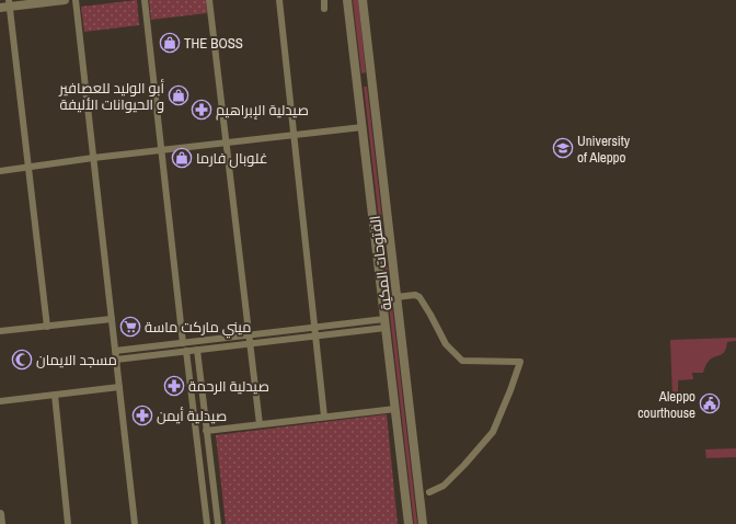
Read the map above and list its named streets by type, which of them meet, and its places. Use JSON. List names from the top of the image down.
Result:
{
  "streets": {
    "street": ["الفتوحات المكية"]
  },
  "places": {
    "shop": ["THE BOSS", "أبو الوليد للعصافير و الحيوانات الأليفة", "غلوبال فارما"],
    "pharmacy": ["صيدلية الإبراهيم", "صيدلية الرحمة", "صيدلية أيمن"],
    "school or university": ["University of Aleppo"],
    "supermarket": ["ميني ماركت ماسة"],
    "mosque": ["مسجد الايمان"],
    "public building": ["Aleppo courthouse"]
  }
}
